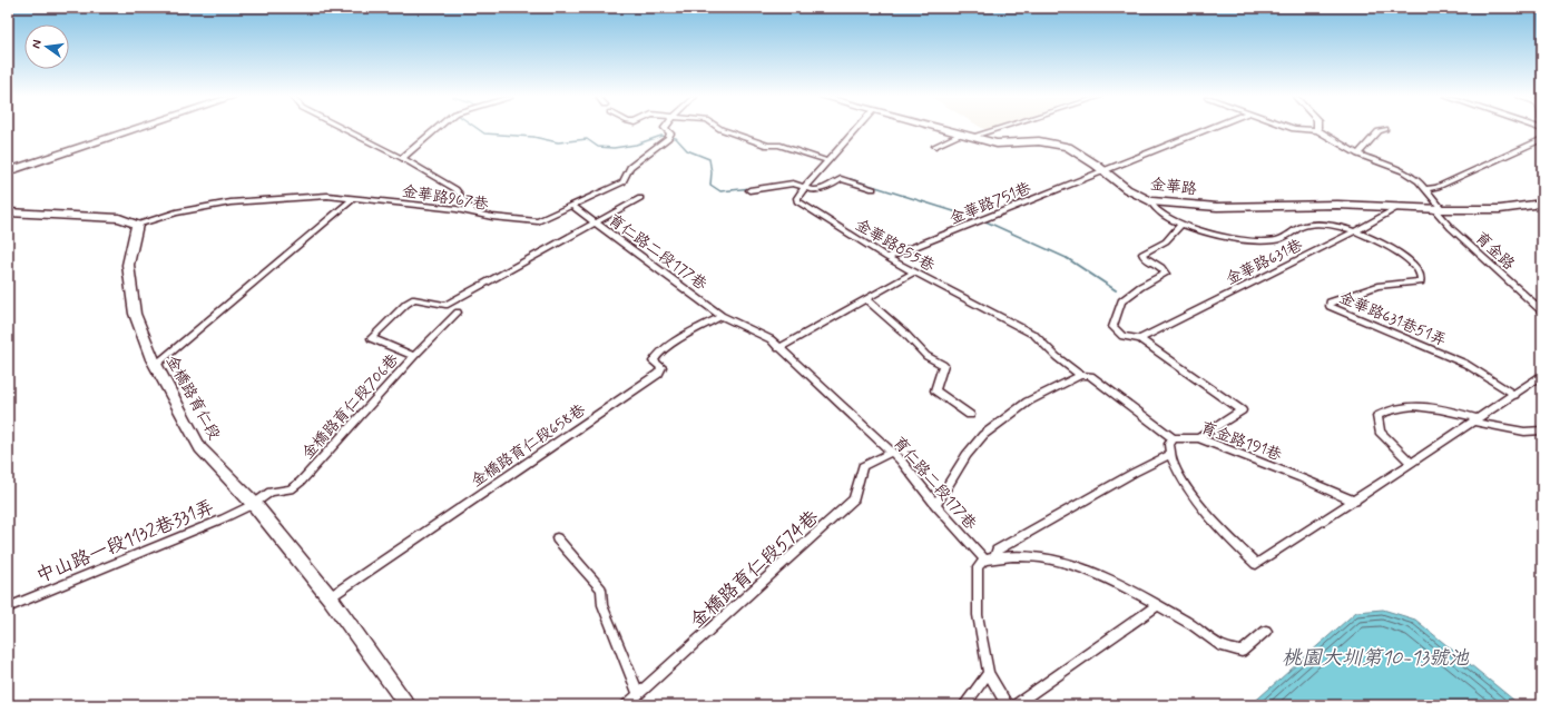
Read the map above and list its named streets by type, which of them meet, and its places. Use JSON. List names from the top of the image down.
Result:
{
  "streets": {
    "street": [
      "金華路",
      "金華路967巷",
      "金華路751巷",
      "金華路855巷",
      "育金路",
      "育仁路二段177巷",
      "金華路631巷",
      "金華路631巷51弄",
      "金橋路育仁段",
      "金橋路育仁段706巷",
      "育金路191巷",
      "金橋路育仁段658巷",
      "中山路一段1132巷331弄",
      "金橋路育仁段574巷"
    ]
  },
  "crossings": [
    ["金華路", "金華路751巷"],
    ["金華路", "育金路"],
    ["金華路", "金華路631巷"],
    ["金華路967巷", "育仁路二段177巷"],
    ["金華路967巷", "金橋路育仁段"],
    ["金華路751巷", "金華路855巷"],
    ["金華路855巷", "育金路191巷"],
    ["育仁路二段177巷", "金橋路育仁段658巷"],
    ["育仁路二段177巷", "金橋路育仁段574巷"],
    ["金華路631巷", "金華路631巷51弄"],
    ["金橋路育仁段", "金橋路育仁段706巷"],
    ["金橋路育仁段", "金橋路育仁段658巷"],
    ["金橋路育仁段", "中山路一段1132巷331弄"],
    ["金橋路育仁段706巷", "中山路一段1132巷331弄"]
  ],
  "water": ["桃園大圳第10-13號池"],
  "north": "left"
}
